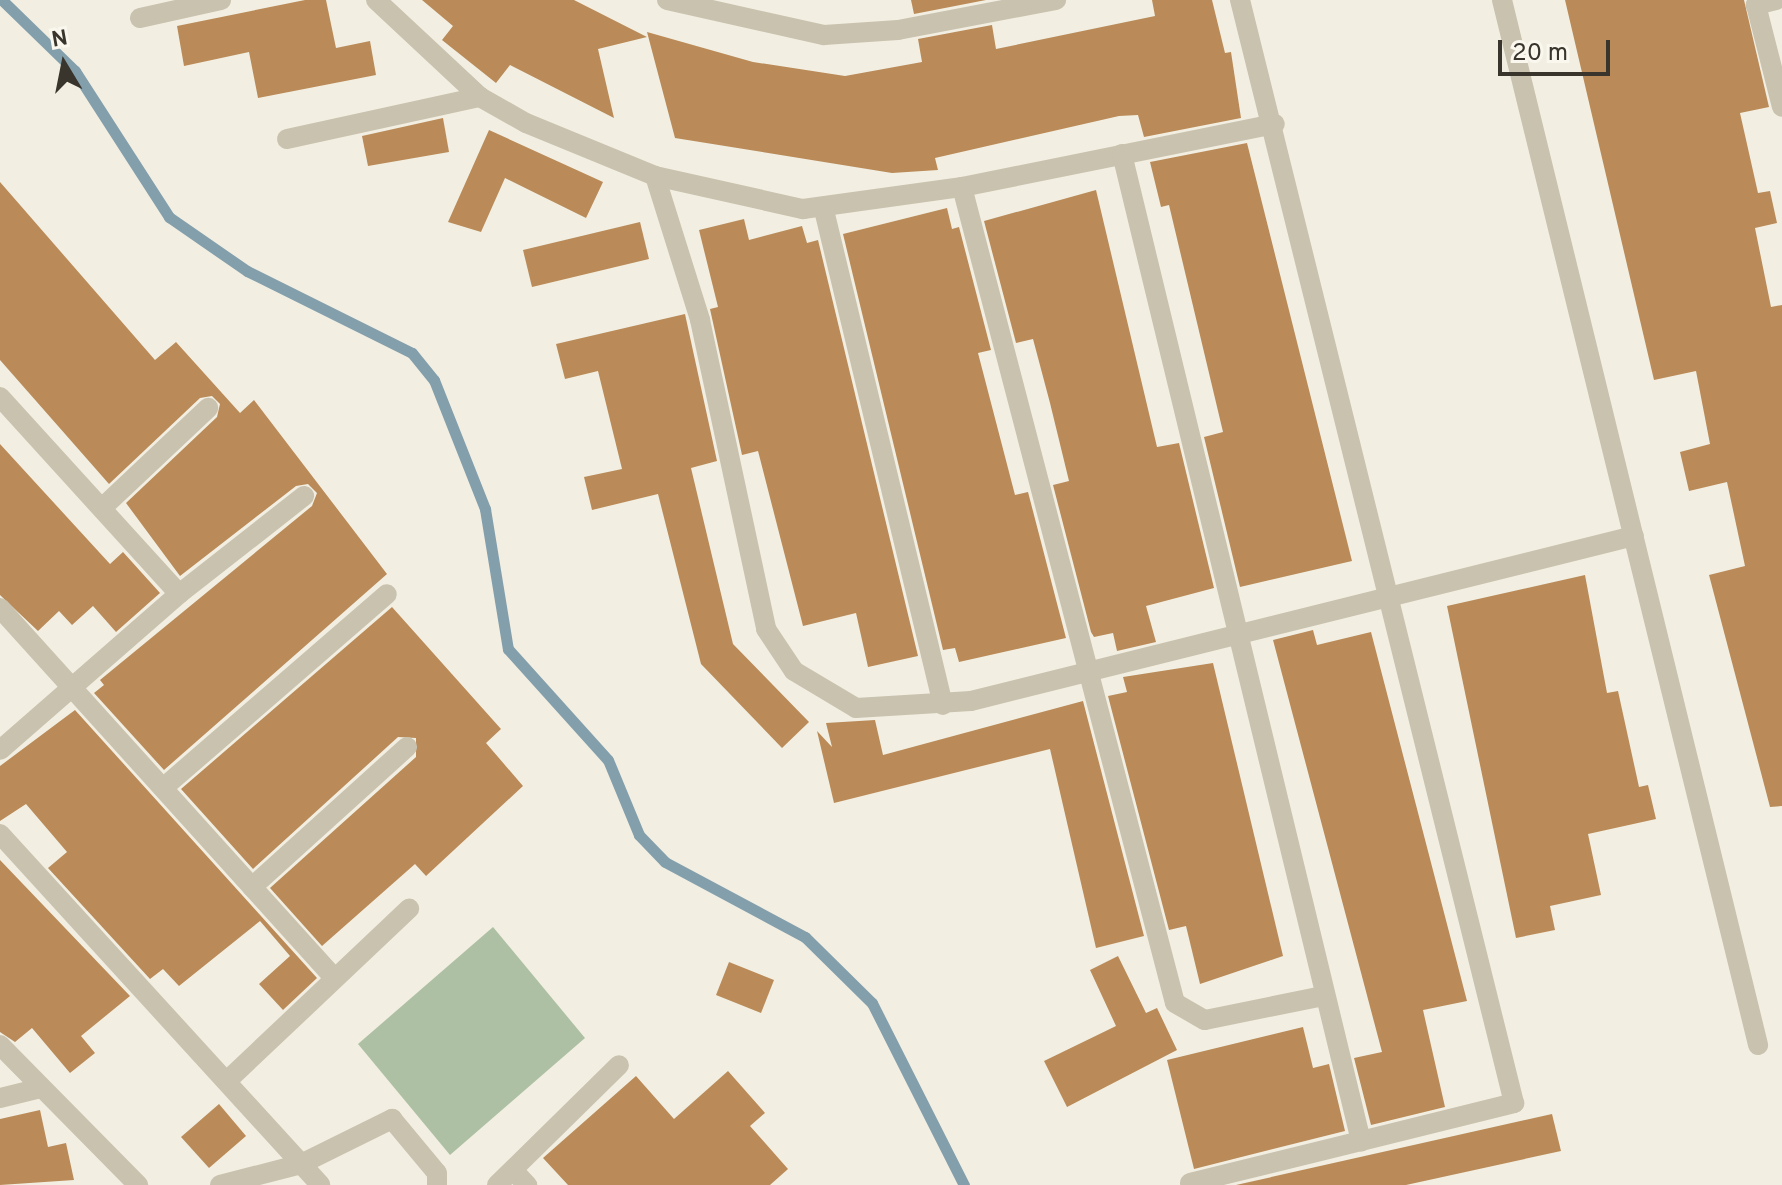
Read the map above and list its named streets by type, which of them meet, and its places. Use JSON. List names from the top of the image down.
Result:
{
  "scale_bar": "20 m",
  "north": "top"
}
